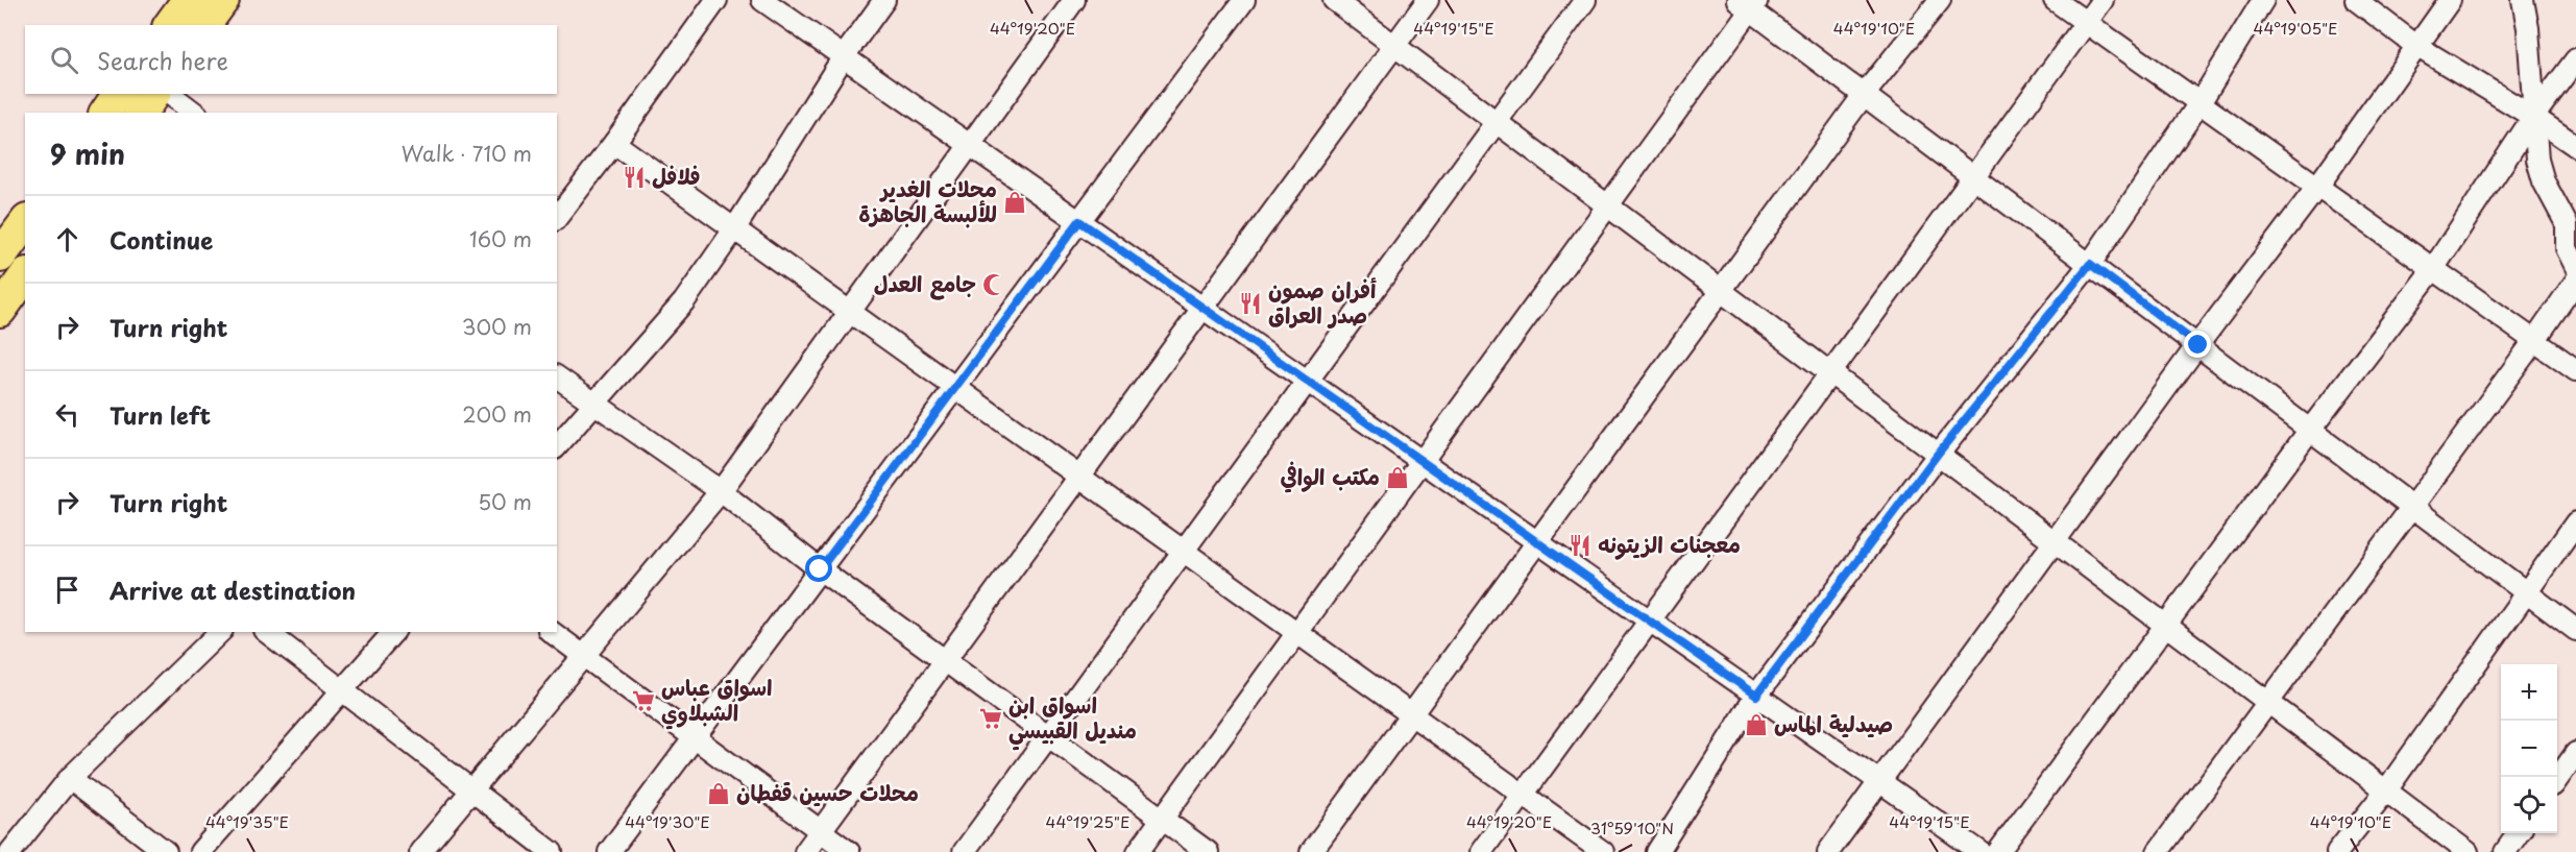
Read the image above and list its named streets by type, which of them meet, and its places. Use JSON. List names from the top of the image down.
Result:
{
  "places": {
    "restaurant": ["فلافل", "أفران صمون صدر العراق", "معجنات الزيتونه"],
    "shop": [
      "محلات الغدير للألبسة الجاهزة",
      "مكتب الوافي",
      "صيدلية الماس",
      "محلات حسين قفطان"
    ],
    "mosque": ["جامع العدل"],
    "supermarket": ["اسواق عباس الشبلاوي", "اسواق ابن منديل القبيسي"]
  },
  "page": {
    "search": "Search here",
    "heading": ["9 min", "Walk · 710 m"],
    "list": [
      ["Continue", "160 m"],
      ["Turn right", "300 m"],
      ["Turn left", "200 m"],
      ["Turn right", "50 m"],
      "Arrive at destination"
    ],
    "map_buttons": ["+", "−"]
  },
  "coordinates": [
    "44°19'20\"E",
    "44°19'15\"E",
    "44°19'05\"E",
    "44°19'10\"E",
    "44°19'35\"E",
    "44°19'30\"E",
    "44°19'25\"E",
    "31°59'10\"N"
  ]
}
